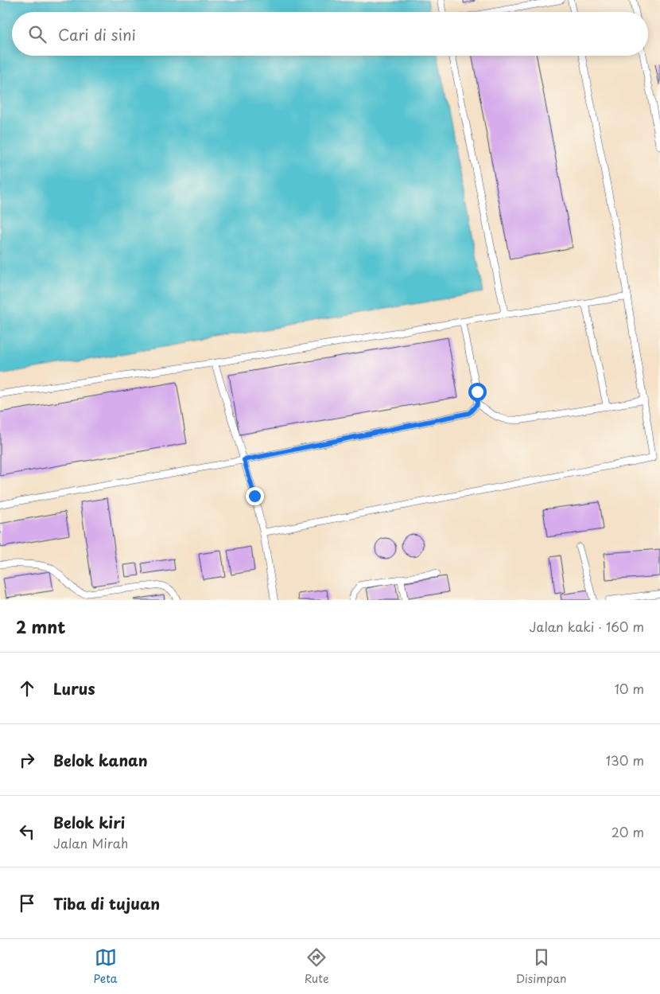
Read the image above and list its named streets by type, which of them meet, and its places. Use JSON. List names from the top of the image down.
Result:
{
  "page": {
    "search": "Cari di sini",
    "heading": ["2 mnt", "Jalan kaki · 160 m"],
    "list": [
      ["Lurus", "10 m"],
      ["Belok kanan", "130 m"],
      ["Belok kiri", "Jalan Mirah", "20 m"],
      "Tiba di tujuan"
    ],
    "nav": ["Peta", "Rute", "Disimpan"]
  }
}
